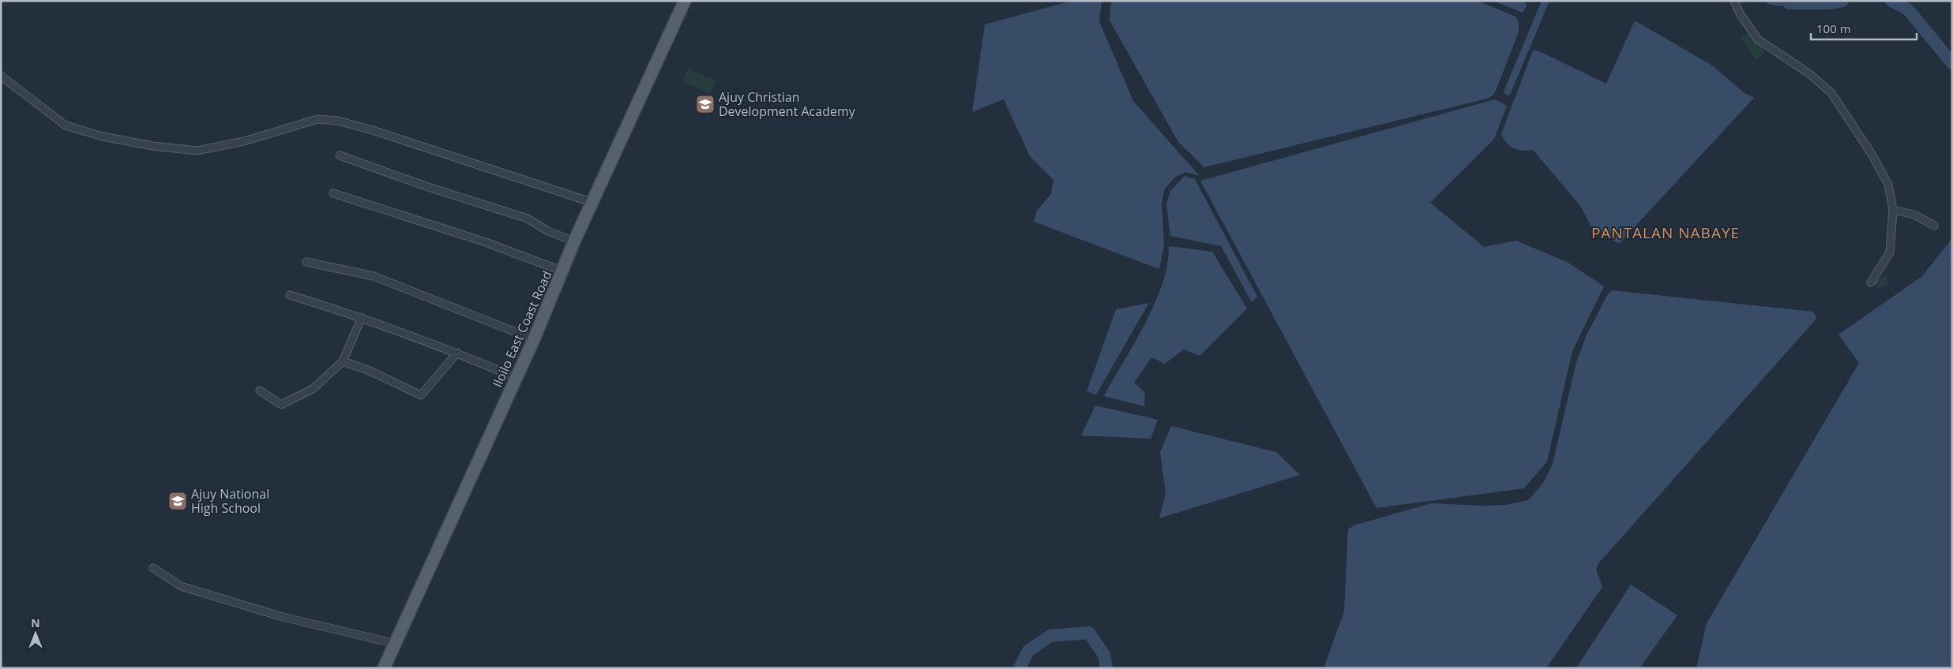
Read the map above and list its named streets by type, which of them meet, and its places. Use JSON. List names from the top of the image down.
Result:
{
  "streets": {
    "main road": ["Iloilo East Coast Road"]
  },
  "districts": ["PANTALAN NABAYE"],
  "places": {
    "school or university": ["Ajuy Christian Development Academy", "Ajuy National High School"]
  },
  "scale_bar": "100 m",
  "north": "top"
}
